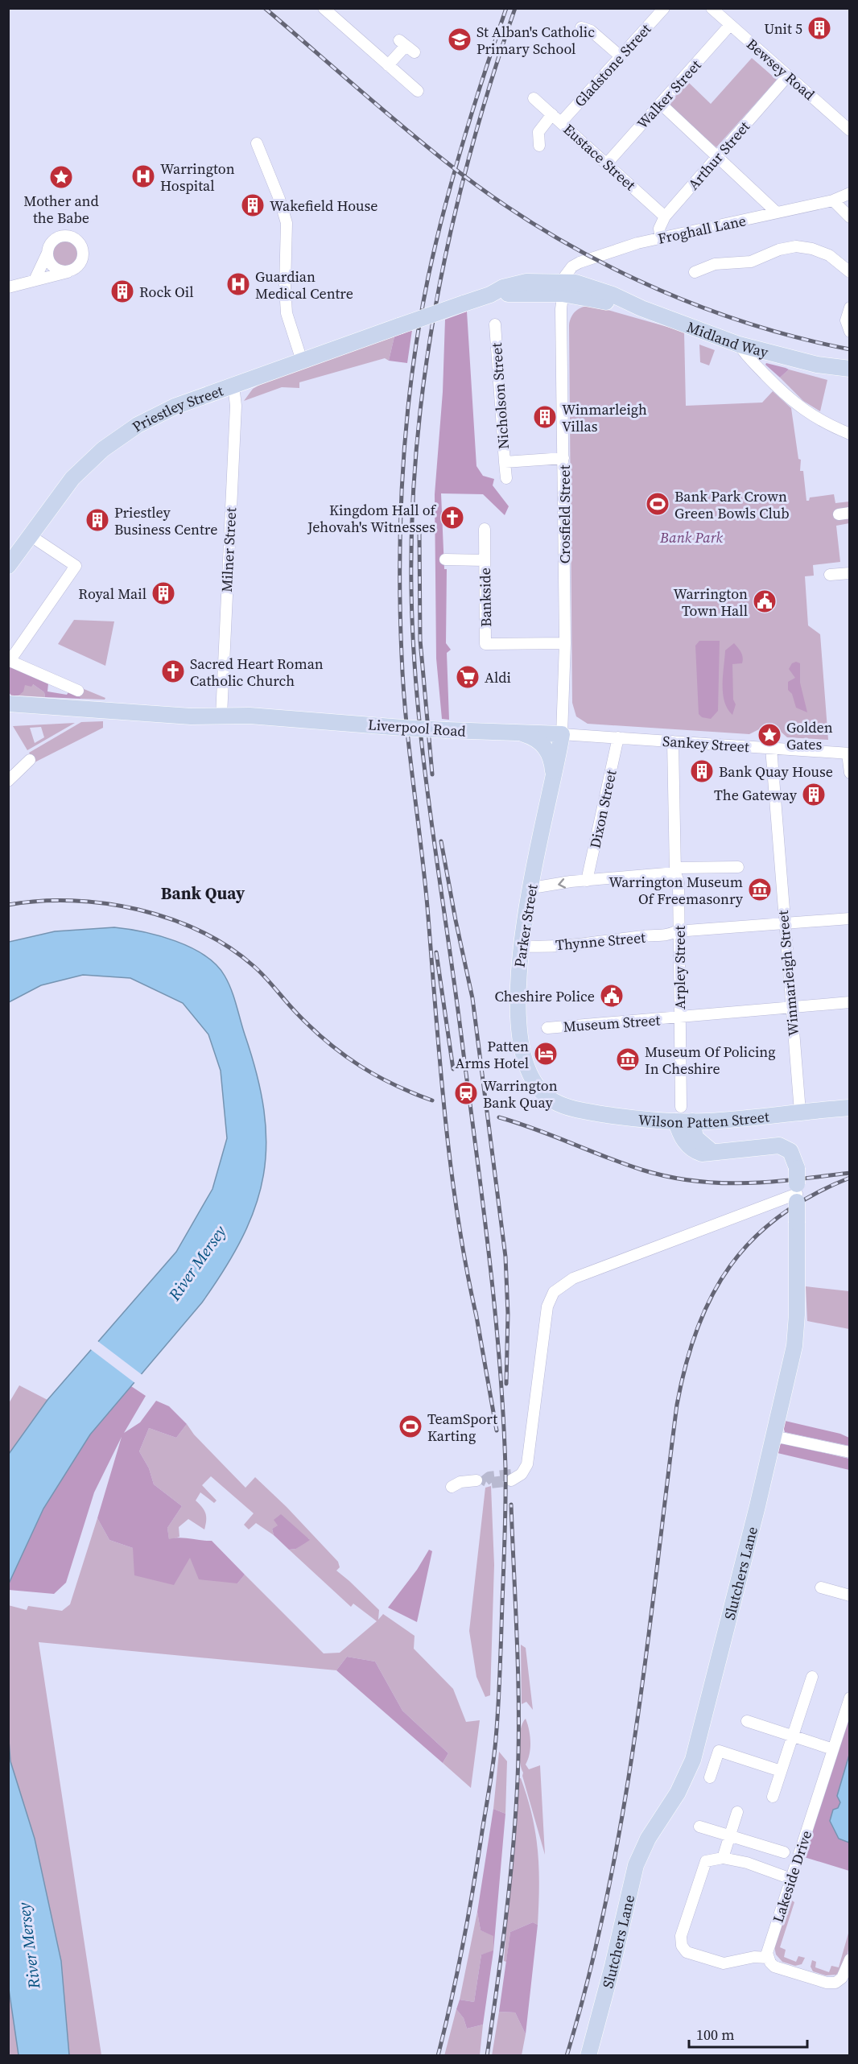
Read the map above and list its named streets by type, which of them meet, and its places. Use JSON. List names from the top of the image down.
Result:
{
  "streets": {
    "highway": [
      "Midland Way",
      "Priestley Street",
      "Liverpool Road",
      "Parker Street",
      "Wilson Patten Street",
      "Slutchers Lane"
    ],
    "street": [
      "Gladstone Street",
      "Bewsey Road",
      "Walker Street",
      "Arthur Street",
      "Eustace Street",
      "Froghall Lane",
      "Nicholson Street",
      "Crosfield Street",
      "Milner Street",
      "Bankside",
      "Sankey Street",
      "Dixon Street",
      "Thynne Street",
      "Arpley Street",
      "Winmarleigh Street",
      "Museum Street",
      "Lakeside Drive"
    ]
  },
  "crossings": [
    ["Gladstone Street", "Eustace Street"],
    ["Bewsey Road", "Walker Street"],
    ["Bewsey Road", "Arthur Street"],
    ["Walker Street", "Eustace Street"],
    ["Arthur Street", "Eustace Street"],
    ["Arthur Street", "Froghall Lane"],
    ["Froghall Lane", "Midland Way"],
    ["Froghall Lane", "Priestley Street"],
    ["Froghall Lane", "Crosfield Street"],
    ["Midland Way", "Priestley Street"],
    ["Midland Way", "Crosfield Street"],
    ["Nicholson Street", "Crosfield Street"],
    ["Priestley Street", "Crosfield Street"],
    ["Priestley Street", "Milner Street"],
    ["Crosfield Street", "Bankside"],
    ["Crosfield Street", "Liverpool Road"],
    ["Crosfield Street", "Sankey Street"],
    ["Crosfield Street", "Parker Street"],
    ["Milner Street", "Liverpool Road"],
    ["Liverpool Road", "Sankey Street"],
    ["Liverpool Road", "Parker Street"],
    ["Sankey Street", "Dixon Street"],
    ["Sankey Street", "Parker Street"],
    ["Sankey Street", "Arpley Street"],
    ["Sankey Street", "Winmarleigh Street"],
    ["Parker Street", "Thynne Street"],
    ["Parker Street", "Wilson Patten Street"],
    ["Thynne Street", "Arpley Street"],
    ["Thynne Street", "Winmarleigh Street"],
    ["Arpley Street", "Museum Street"],
    ["Arpley Street", "Wilson Patten Street"],
    ["Winmarleigh Street", "Museum Street"],
    ["Winmarleigh Street", "Wilson Patten Street"]
  ],
  "districts": ["Bank Quay"],
  "water": ["River Mersey"],
  "parks": ["Bank Park"],
  "places": {
    "building": [
      "Unit 5",
      "Wakefield House",
      "Rock Oil",
      "Winmarleigh Villas",
      "Priestley Business Centre",
      "Royal Mail",
      "Bank Quay House",
      "The Gateway"
    ],
    "school or university": ["St Alban's Catholic Primary School"],
    "hospital": ["Warrington Hospital", "Guardian Medical Centre"],
    "place": ["Mother and the Babe", "Golden Gates"],
    "sports": ["Bank Park Crown Green Bowls Club", "TeamSport Karting"],
    "church": ["Kingdom Hall of Jehovah's Witnesses", "Sacred Heart Roman Catholic Church"],
    "public building": ["Warrington Town Hall", "Cheshire Police"],
    "supermarket": ["Aldi"],
    "museum": ["Warrington Museum Of Freemasonry", "Museum Of Policing In Cheshire"],
    "hotel": ["Patten Arms Hotel"],
    "station": ["Warrington Bank Quay"]
  },
  "scale_bar": "100 m"
}
